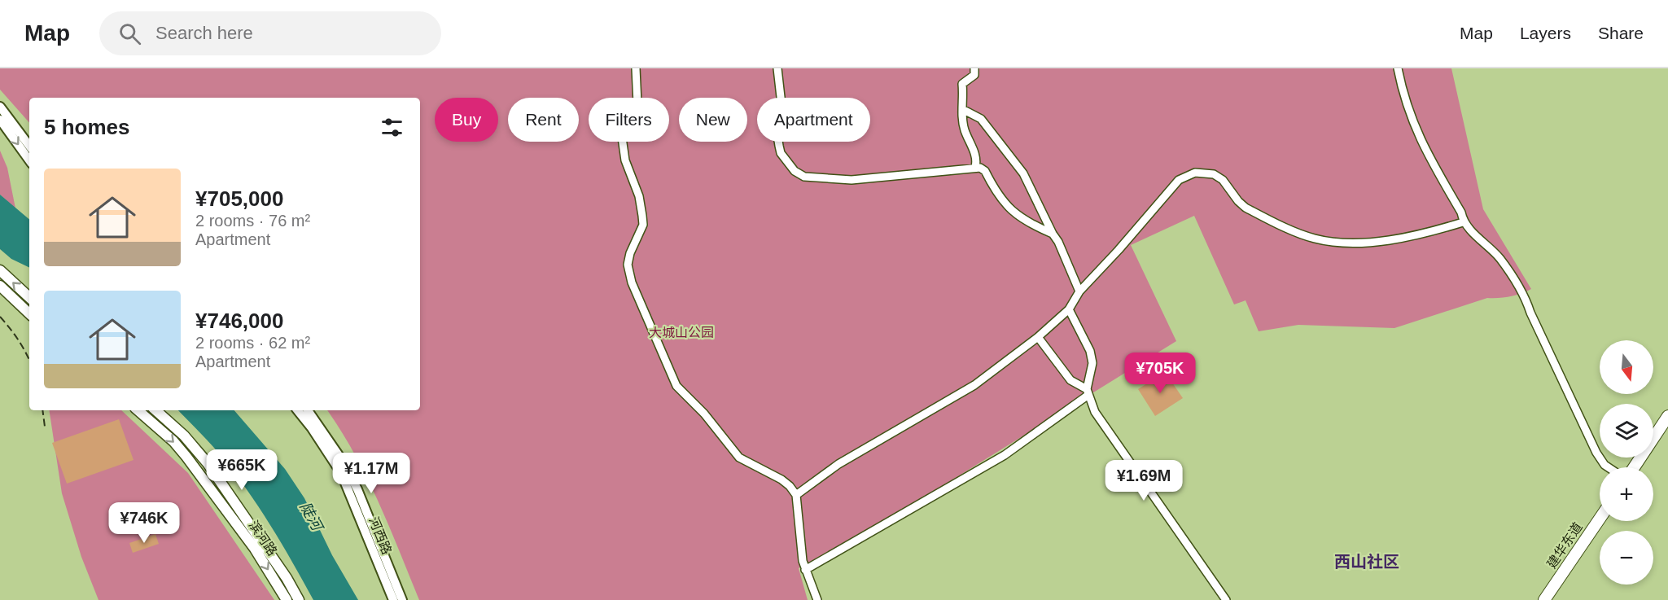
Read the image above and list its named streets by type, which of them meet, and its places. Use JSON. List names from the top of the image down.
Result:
{
  "streets": {
    "main road": ["滨河路", "建华东道"],
    "street": ["河西路"]
  },
  "districts": ["西山社区"],
  "water": ["陡河"],
  "parks": ["大城山公园"],
  "north": "bottom",
  "page": {
    "header": "Map",
    "search": "Search here",
    "nav": ["Map", "Layers", "Share"],
    "chip": [
      "Buy",
      "Rent",
      "Filters",
      "New",
      "Apartment"
    ],
    "heading": "5 homes",
    "list": [
      {
        "name": "¥705,000",
        "note": "2 rooms · 76 m² · Apartment"
      },
      {
        "name": "¥746,000",
        "note": "2 rooms · 62 m² · Apartment"
      }
    ],
    "map_buttons": ["+", "−"],
    "price": [
      "¥705K",
      "¥665K",
      "¥1.17M",
      "¥1.69M",
      "¥746K"
    ]
  }
}
